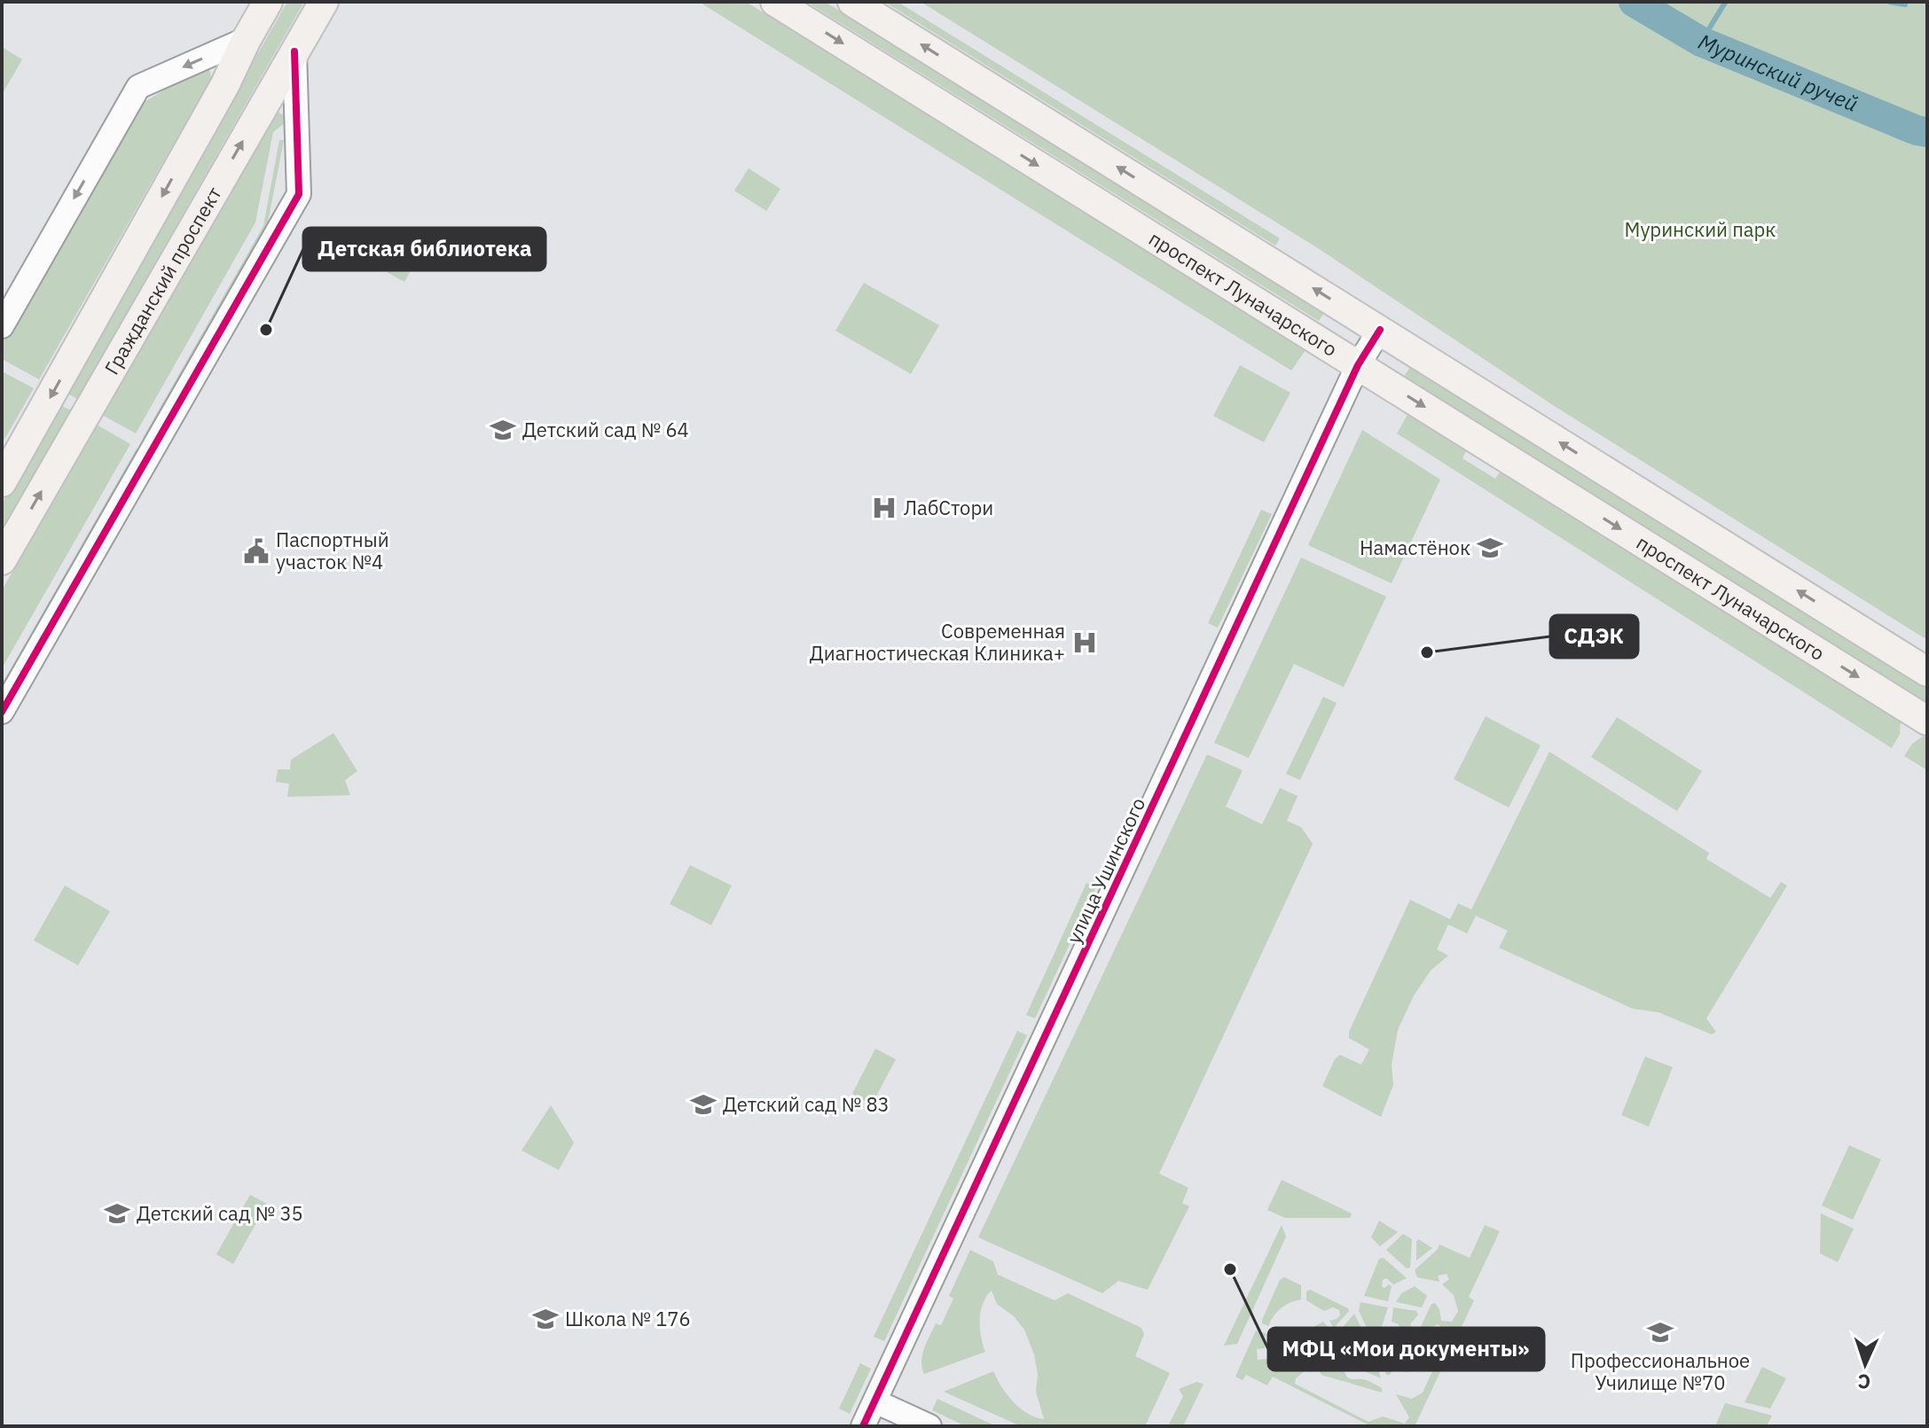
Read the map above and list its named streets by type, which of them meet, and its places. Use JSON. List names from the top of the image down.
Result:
{
  "streets": {
    "main road": ["Гражданский проспект", "проспект Луначарского"],
    "street": ["улица Ушинского"]
  },
  "crossings": [
    ["проспект Луначарского", "улица Ушинского"]
  ],
  "water": ["Муринский ручей"],
  "parks": ["Муринский парк"],
  "places": {
    "other": ["Детская библиотека", "СДЭК", "МФЦ «Мои документы»"],
    "school or university": [
      "Детский сад № 64",
      "Намастёнок",
      "Детский сад № 83",
      "Детский сад № 35",
      "Школа № 176",
      "Профессиональное Училище №70"
    ],
    "hospital": ["ЛабСтори", "Современная Диагностическая Клиника+"],
    "public building": ["Паспортный участок №4"]
  },
  "north": "bottom"
}
